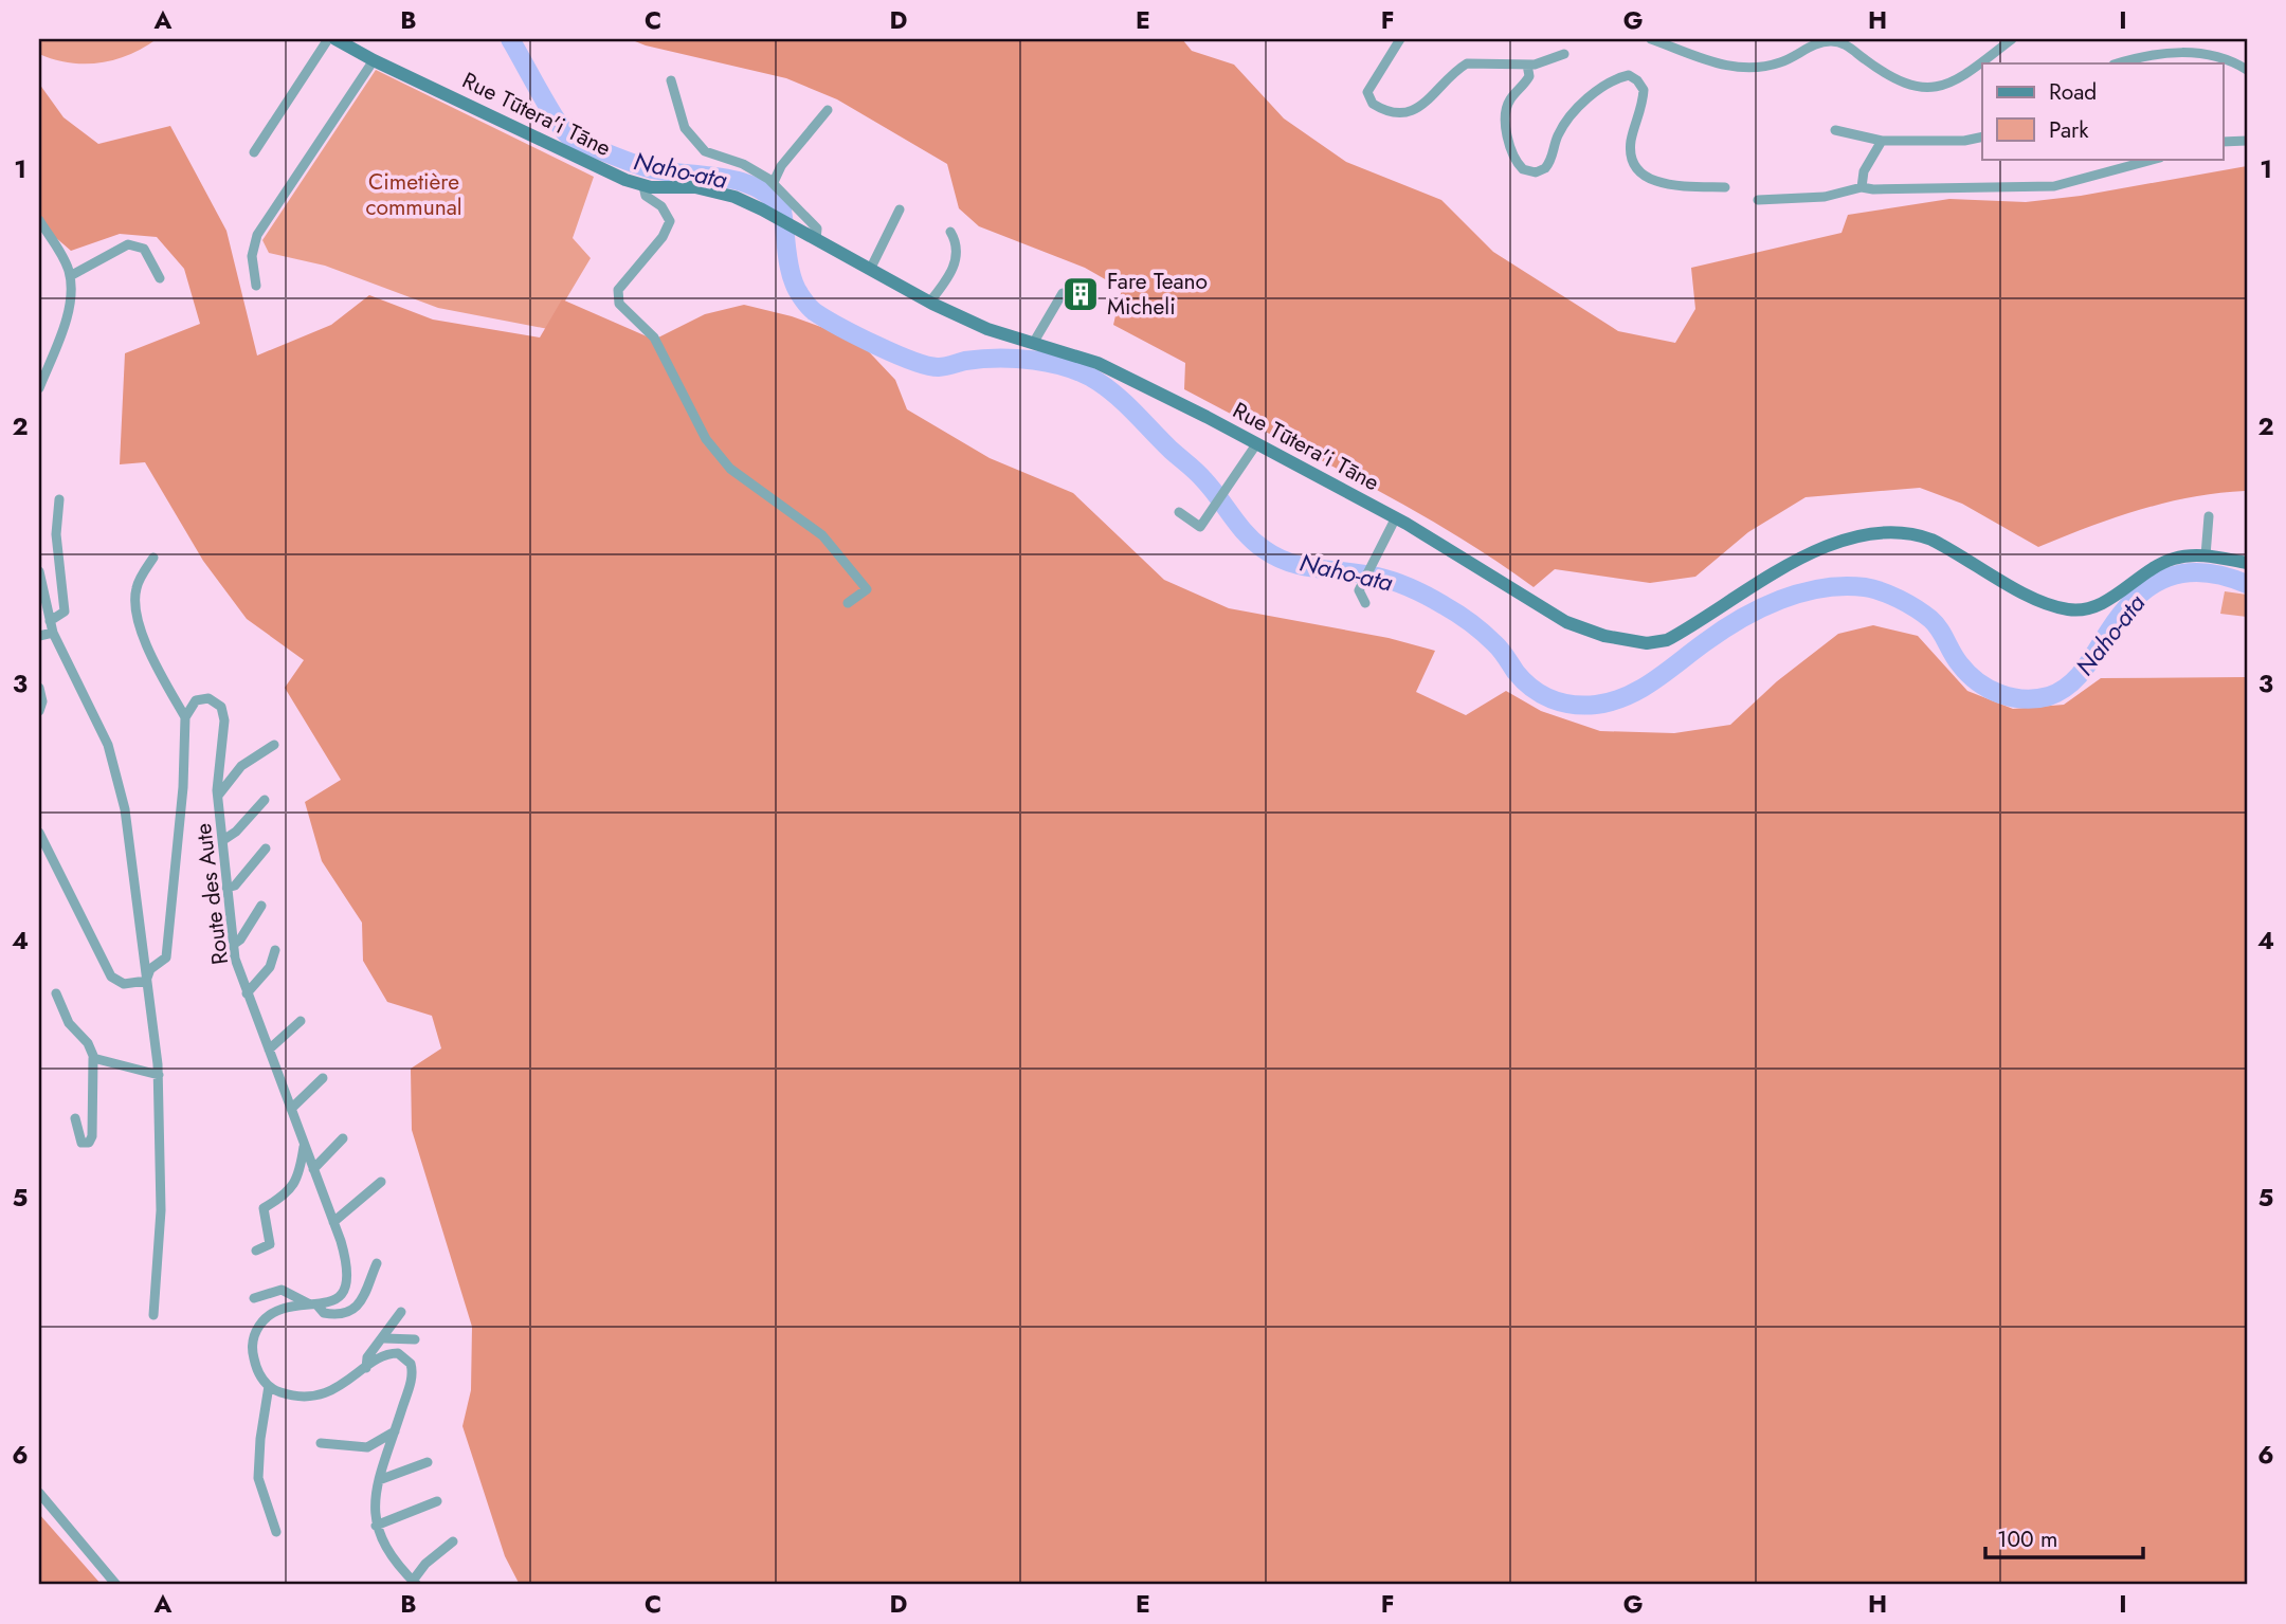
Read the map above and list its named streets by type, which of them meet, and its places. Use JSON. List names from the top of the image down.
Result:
{
  "streets": {
    "street": ["Rue Tūtera'i Tāne", "Route des Aute"]
  },
  "water": ["Naho-ata"],
  "parks": ["Cimetière communal"],
  "places": {
    "building": ["Fare Teano Micheli"]
  },
  "legend": ["Road", "Park"],
  "scale_bar": "100 m",
  "grid": {
    "columns": [
      "A",
      "B",
      "C",
      "D",
      "E",
      "F",
      "G",
      "H",
      "I"
    ],
    "rows": [
      "1",
      "2",
      "3",
      "4",
      "5",
      "6"
    ]
  }
}
